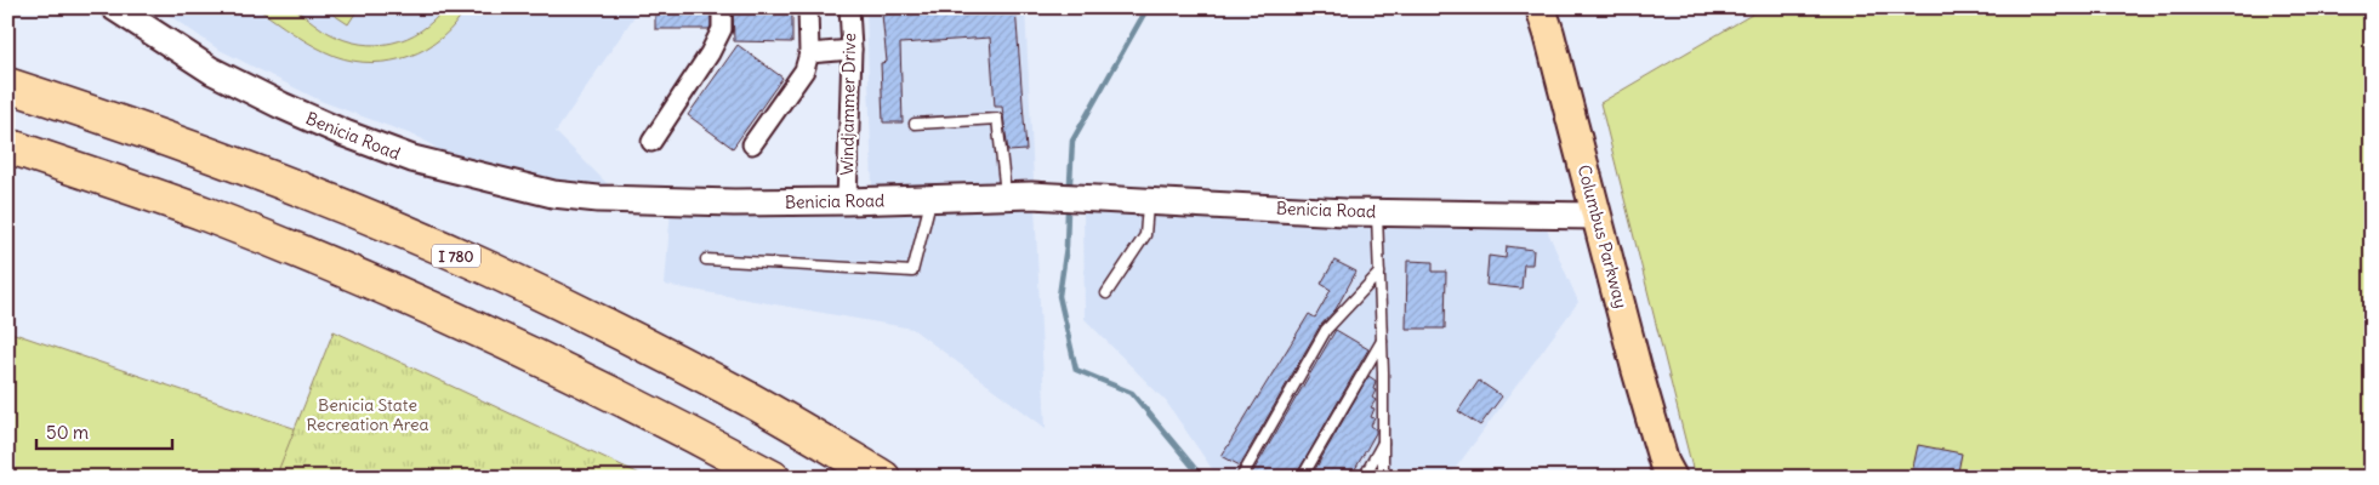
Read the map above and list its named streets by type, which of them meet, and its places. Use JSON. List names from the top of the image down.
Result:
{
  "streets": {
    "highway": ["I 780"],
    "main road": ["Benicia Road", "Columbus Parkway"],
    "street": ["Windjammer Drive"]
  },
  "crossings": [
    ["Windjammer Drive", "Benicia Road"],
    ["Benicia Road", "Columbus Parkway"]
  ],
  "parks": ["Benicia State Recreation Area"],
  "scale_bar": "50 m"
}
